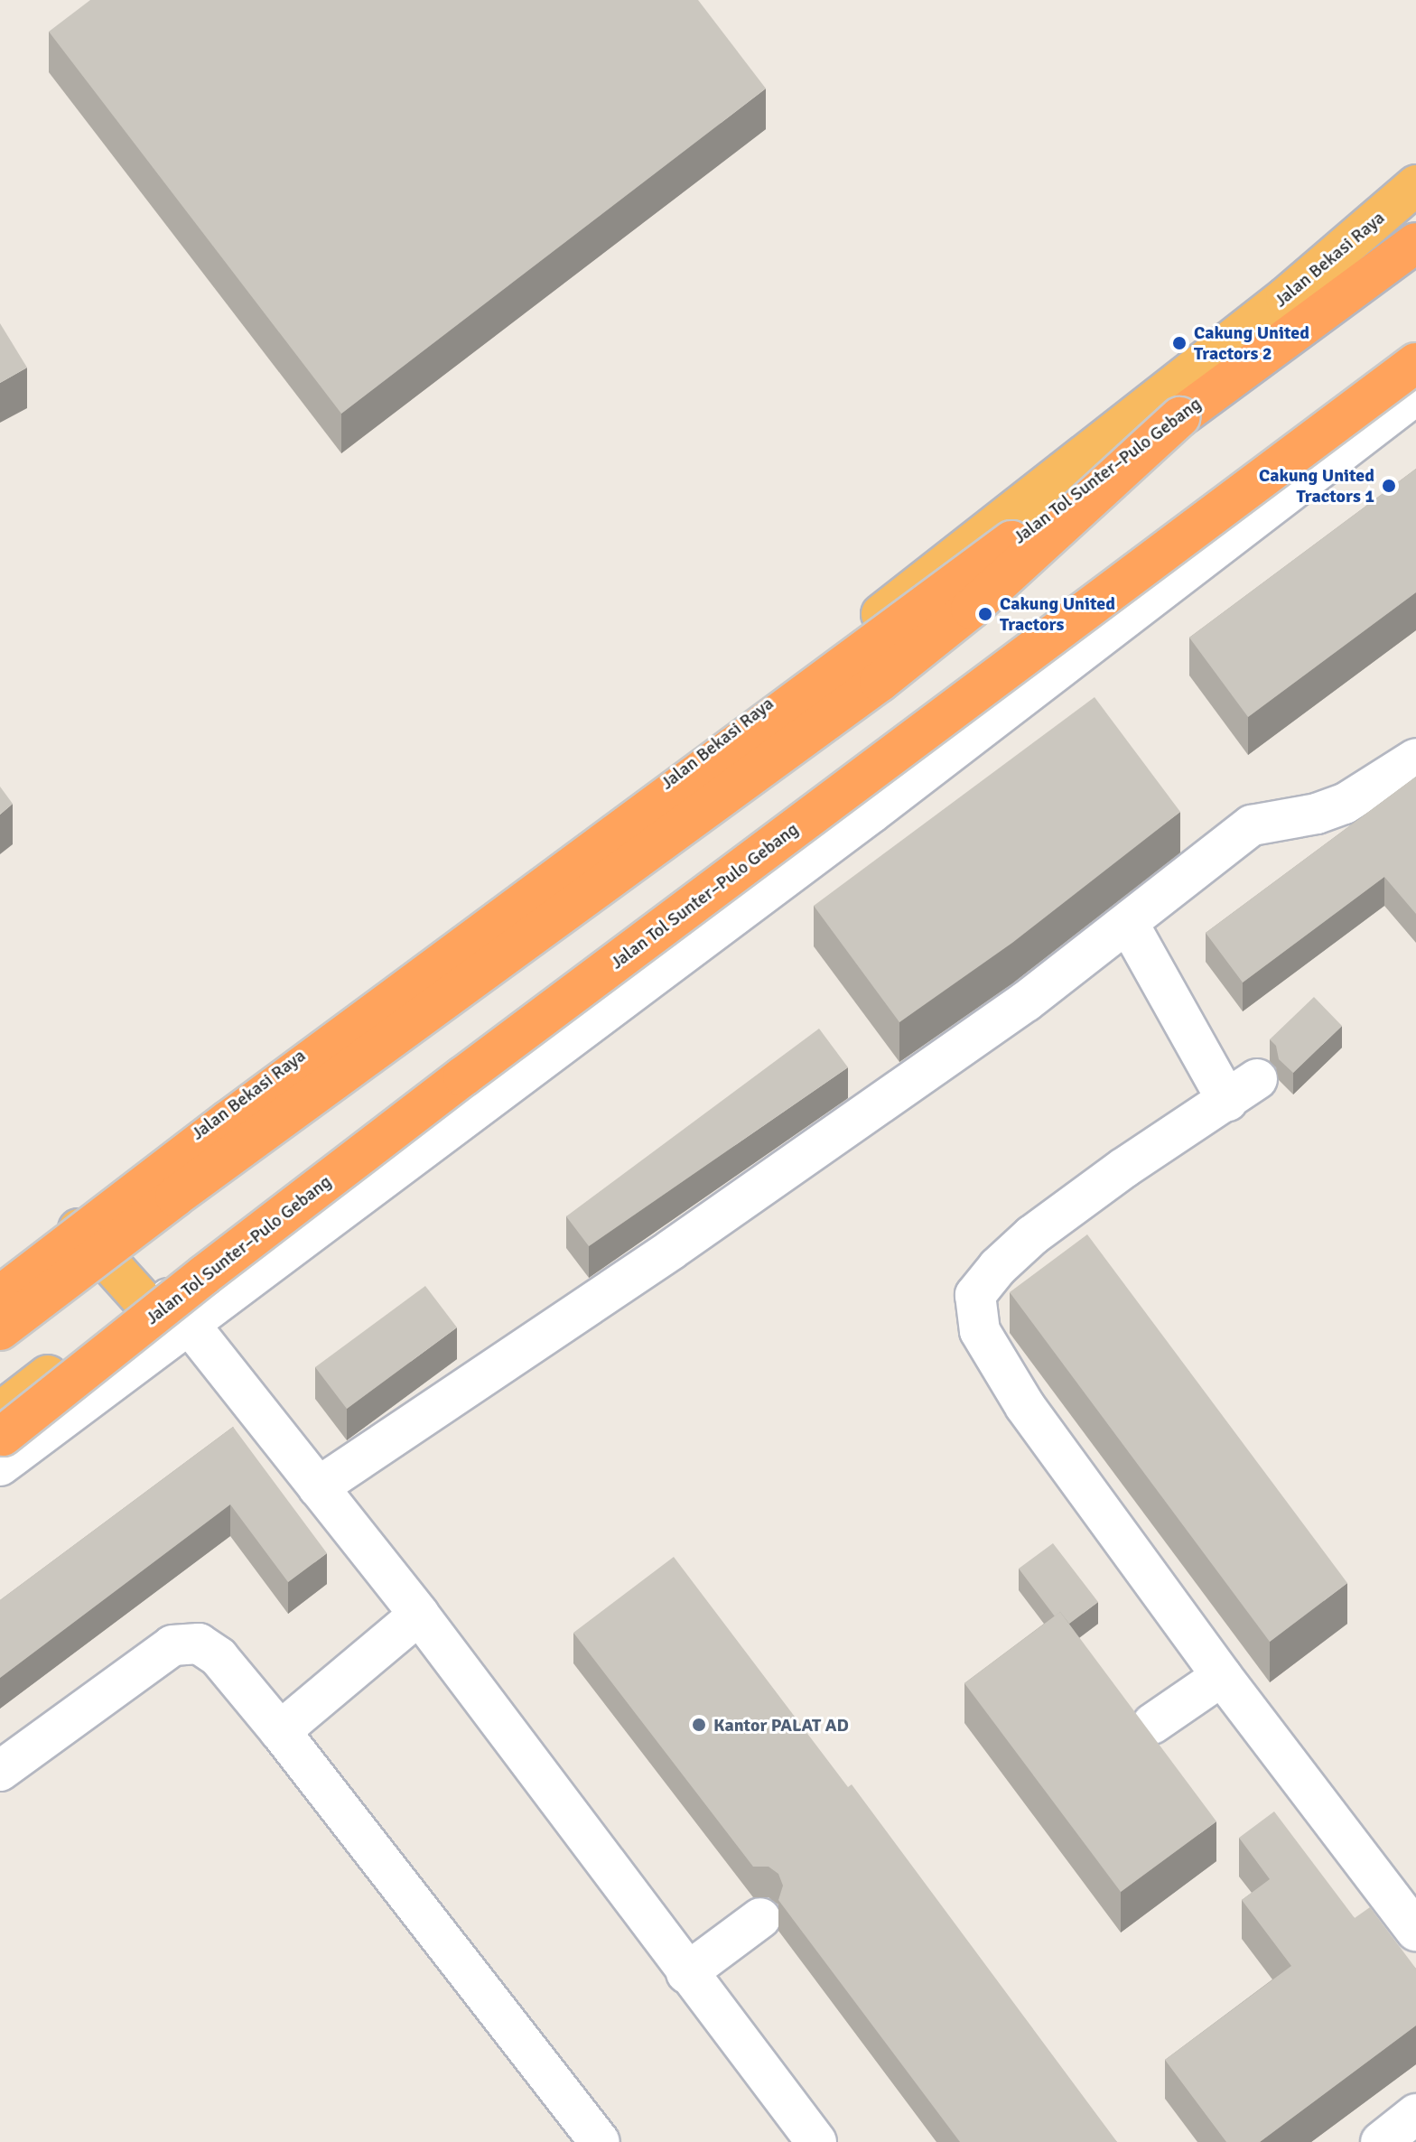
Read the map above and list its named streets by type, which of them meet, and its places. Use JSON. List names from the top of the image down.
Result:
{
  "streets": {
    "highway": ["Jalan Bekasi Raya", "Jalan Tol Sunter–Pulo Gebang"]
  },
  "places": [
    "Cakung United Tractors 2",
    "Cakung United Tractors 1",
    "Cakung United Tractors",
    "Kantor PALAT AD"
  ]
}
